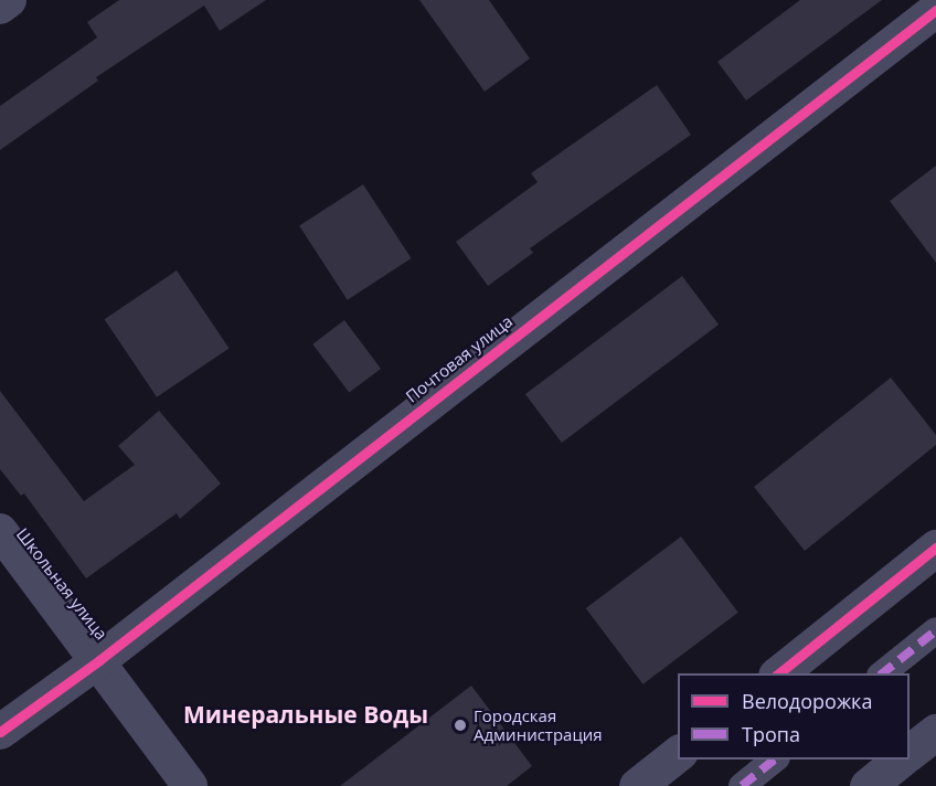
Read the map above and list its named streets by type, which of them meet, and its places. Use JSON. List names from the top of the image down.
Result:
{
  "streets": {
    "street": ["Почтовая улица", "Школьная улица"]
  },
  "crossings": [
    ["Почтовая улица", "Школьная улица"]
  ],
  "districts": ["Минеральные Воды"],
  "places": ["Городская Администрация"],
  "legend": ["Велодорожка", "Тропа"]
}
